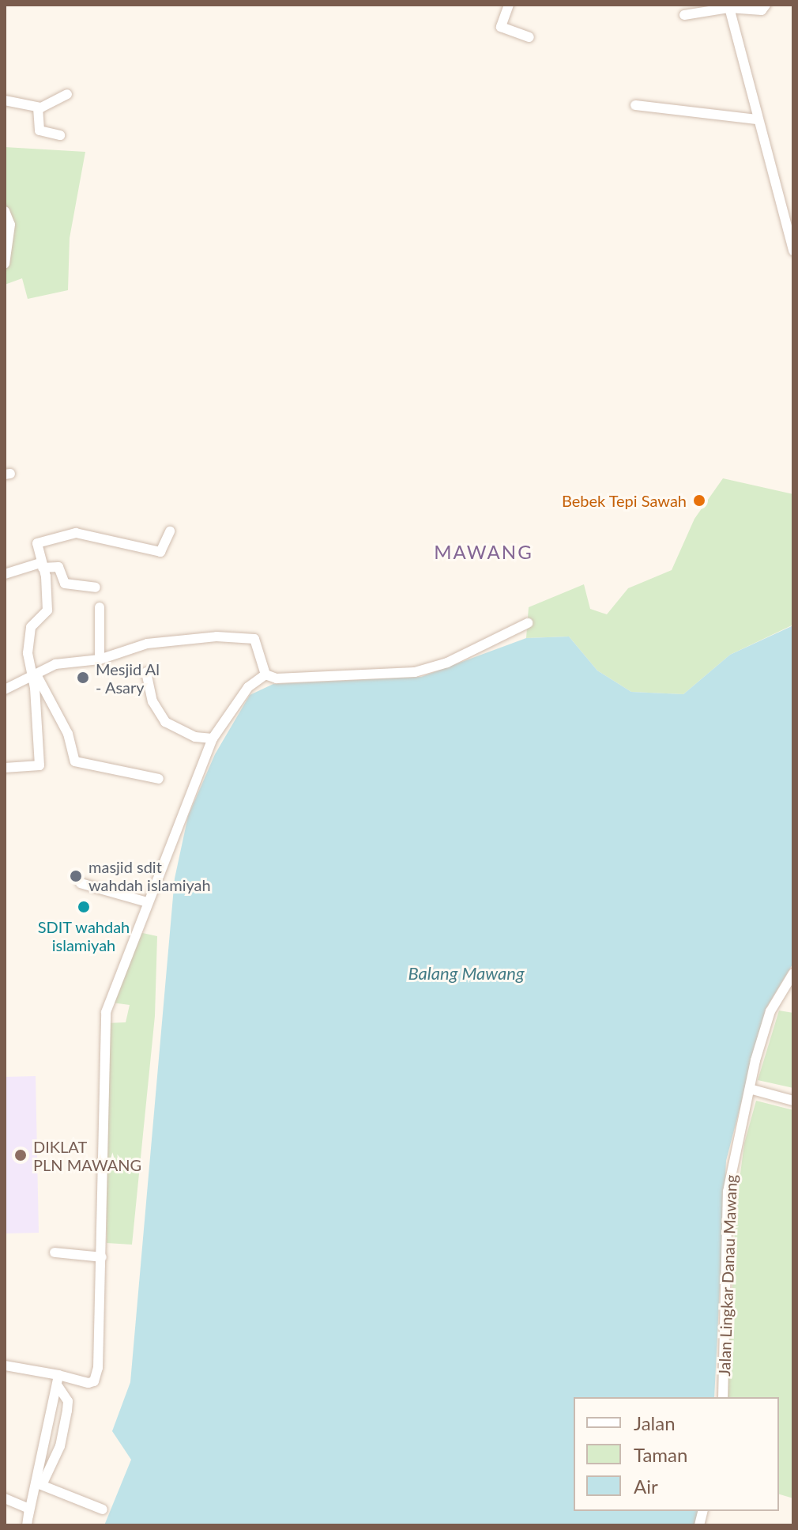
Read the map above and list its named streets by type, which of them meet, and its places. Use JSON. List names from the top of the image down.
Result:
{
  "streets": {
    "street": ["Jalan Lingkar Danau Mawang"]
  },
  "districts": ["MAWANG"],
  "water": ["Balang Mawang"],
  "places": [
    "Bebek Tepi Sawah",
    "Mesjid Al - Asary",
    "masjid sdit wahdah islamiyah",
    "SDIT wahdah islamiyah",
    "DIKLAT PLN MAWANG"
  ],
  "legend": ["Jalan", "Taman", "Air"]
}
